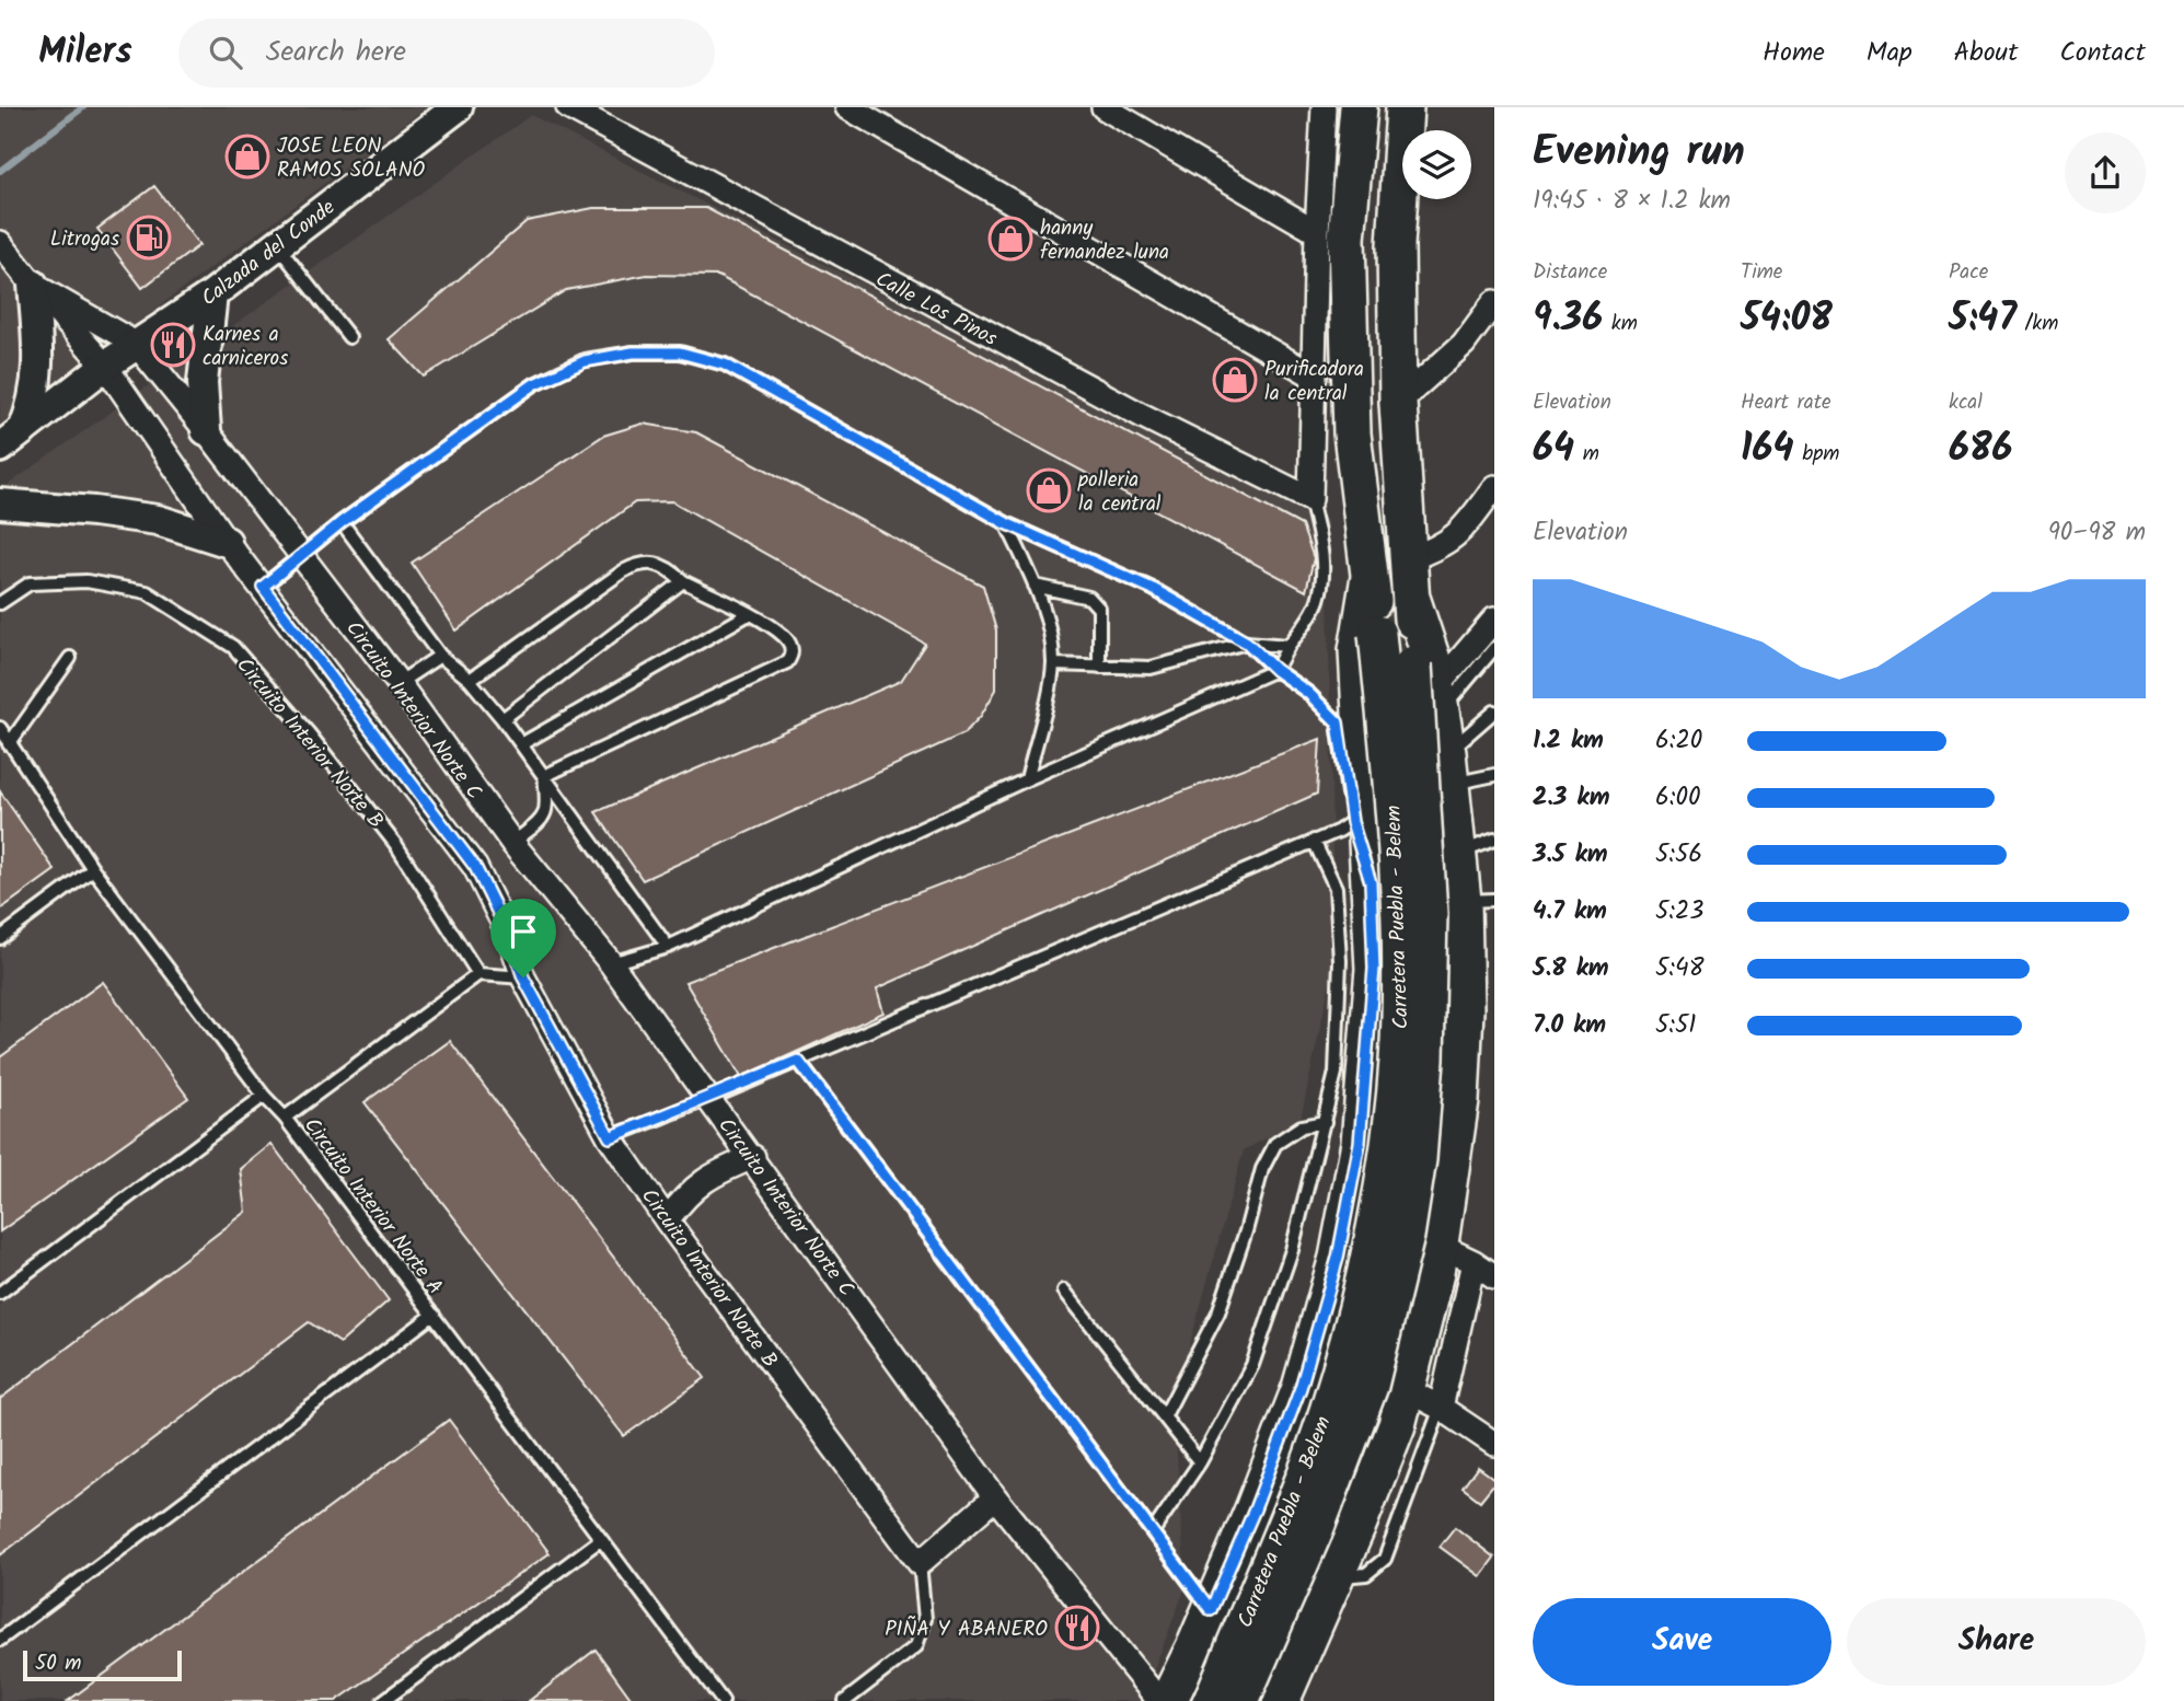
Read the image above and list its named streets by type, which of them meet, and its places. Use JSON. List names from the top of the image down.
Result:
{
  "streets": {
    "main road": ["Carretera Puebla - Belem"],
    "street": [
      "Calzada del Conde",
      "Calle Los Pinos",
      "Circuito Interior Norte C",
      "Circuito Interior Norte B"
    ],
    "lane": ["Circuito Interior Norte A"]
  },
  "crossings": [
    ["Calzada del Conde", "Circuito Interior Norte C"]
  ],
  "places": {
    "shop": [
      "JOSE LEON RAMOS SOLANO",
      "hanny fernandez luna",
      "Purificadora la central",
      "polleria la central"
    ],
    "fuel station": ["Litrogas"],
    "restaurant": ["Karnes a carniceros", "PIÑA Y ABANERO"]
  },
  "scale_bar": "50 m",
  "page": {
    "header": "Milers",
    "search": "Search here",
    "nav": [
      "Home",
      "Map",
      "About",
      "Contact"
    ],
    "heading": ["Evening run", "19:45 · 8 × 1.2 km"],
    "stats": [
      ["Distance", "9.36 km"],
      ["Time", "54:08"],
      ["Pace", "5:47 /km"],
      ["Elevation", "64 m"],
      ["Heart rate", "164 bpm"],
      ["kcal", "686"]
    ],
    "chart": ["Elevation", "90–98 m"],
    "list": [
      {
        "name": "1.2 km",
        "note": "6:20"
      },
      {
        "name": "2.3 km",
        "note": "6:00"
      },
      {
        "name": "3.5 km",
        "note": "5:56"
      },
      {
        "name": "4.7 km",
        "note": "5:23"
      },
      {
        "name": "5.8 km",
        "note": "5:48"
      },
      {
        "name": "7.0 km",
        "note": "5:51"
      }
    ],
    "buttons": ["Save", "Share"],
    "scale": "50 m"
  }
}
